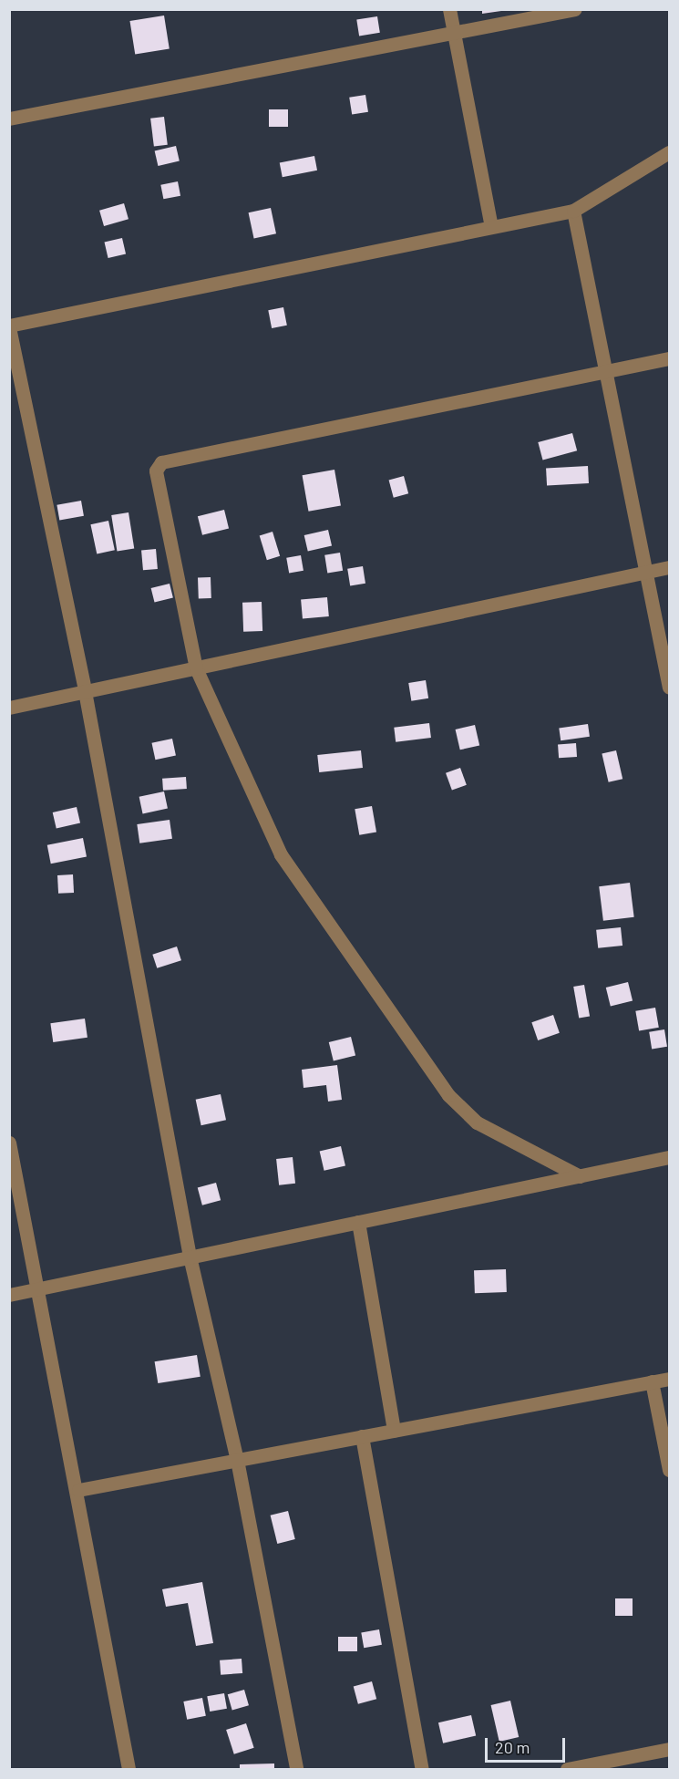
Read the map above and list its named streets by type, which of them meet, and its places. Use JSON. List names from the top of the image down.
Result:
{
  "scale_bar": "20 m"
}
